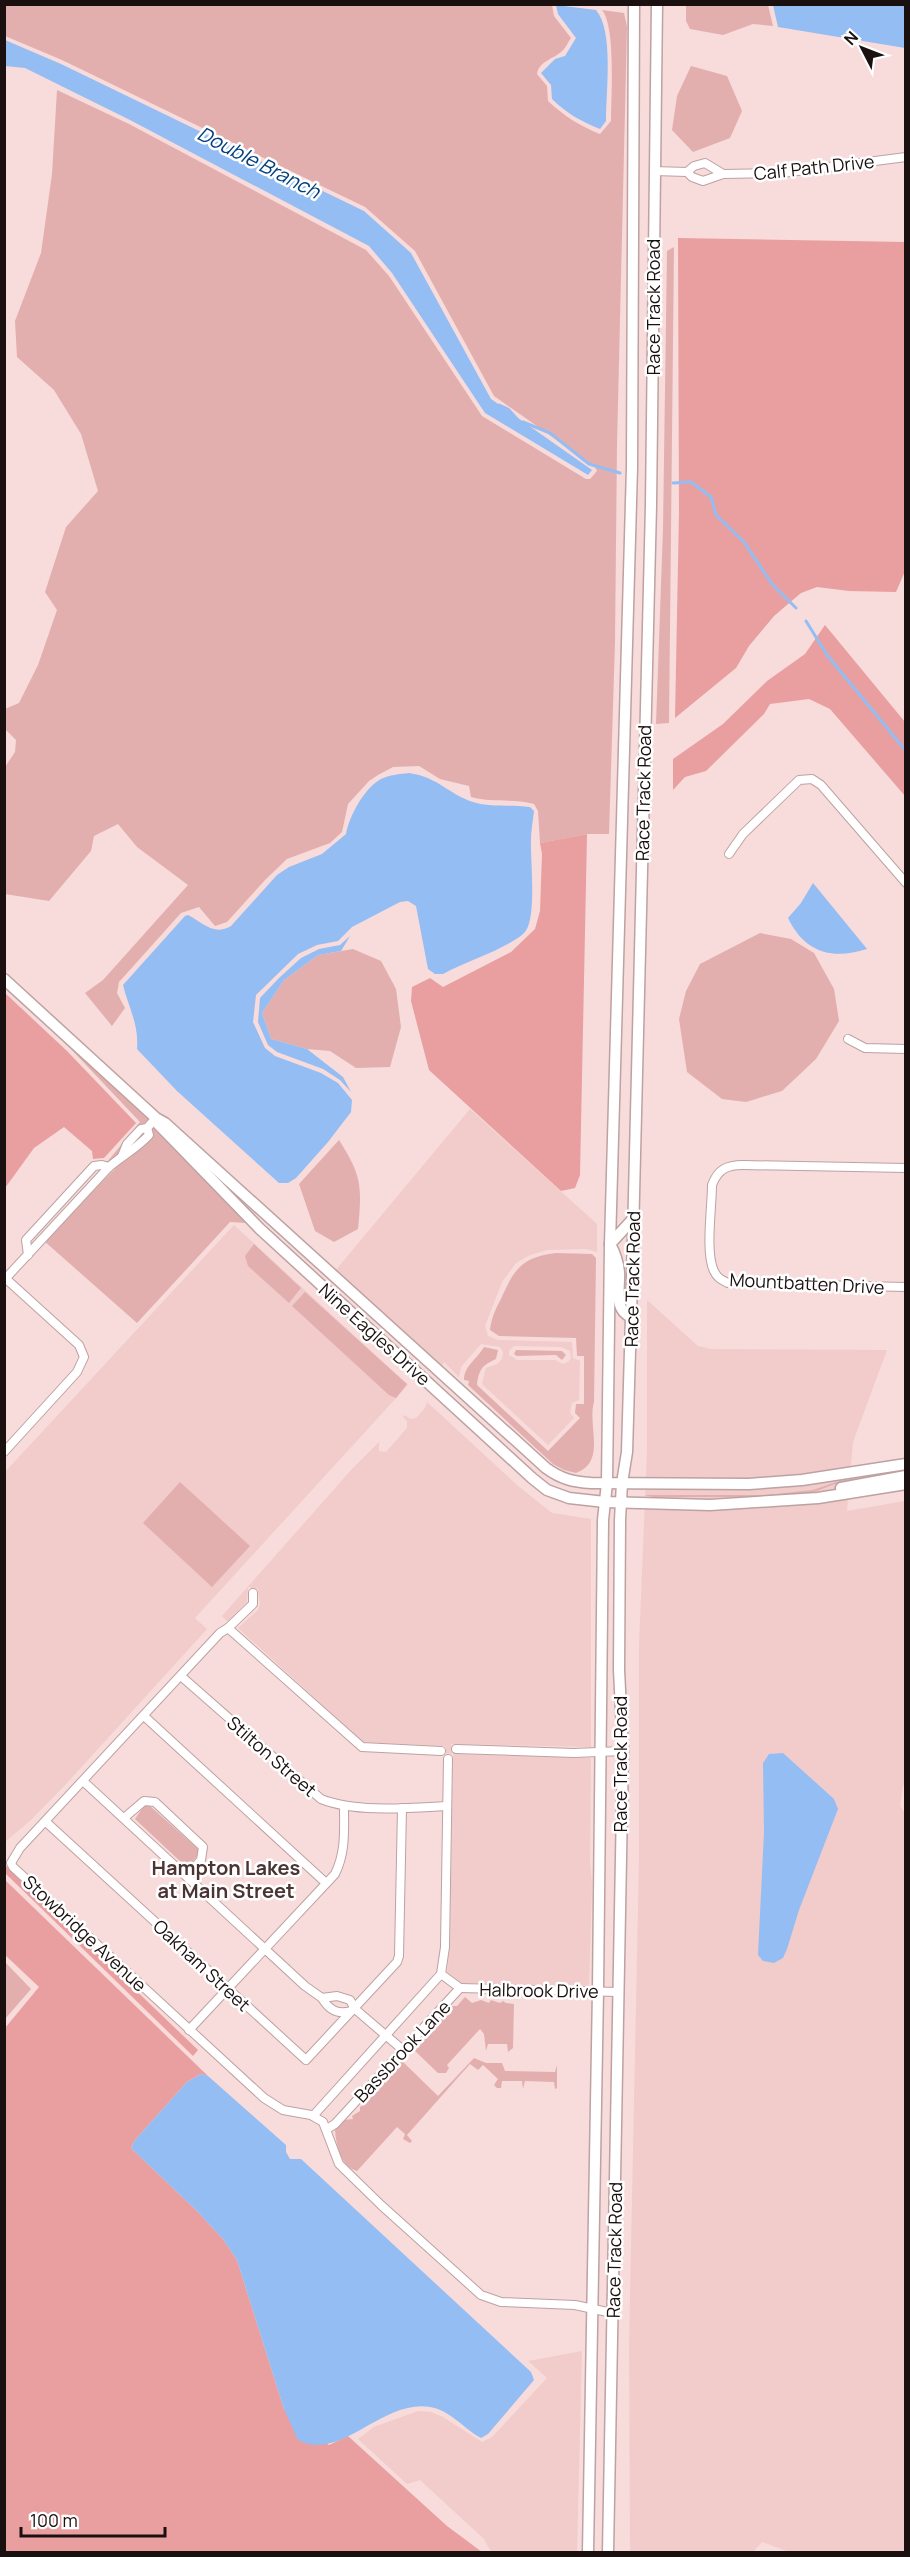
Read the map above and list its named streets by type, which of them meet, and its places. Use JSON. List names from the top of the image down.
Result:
{
  "streets": {
    "main road": ["Race Track Road", "Nine Eagles Drive"],
    "street": [
      "Calf Path Drive",
      "Mountbatten Drive",
      "Stilton Street",
      "Stowbridge Avenue",
      "Oakham Street",
      "Halbrook Drive",
      "Bassbrook Lane"
    ]
  },
  "crossings": [
    ["Calf Path Drive", "Race Track Road"],
    ["Race Track Road", "Nine Eagles Drive"],
    ["Race Track Road", "Stowbridge Avenue"],
    ["Race Track Road", "Halbrook Drive"],
    ["Stilton Street", "Stowbridge Avenue"],
    ["Stilton Street", "Bassbrook Lane"],
    ["Stowbridge Avenue", "Oakham Street"],
    ["Stowbridge Avenue", "Bassbrook Lane"],
    ["Halbrook Drive", "Bassbrook Lane"]
  ],
  "districts": ["Hampton Lakes at Main Street"],
  "water": ["Double Branch"],
  "scale_bar": "100 m",
  "north": "top left"
}
